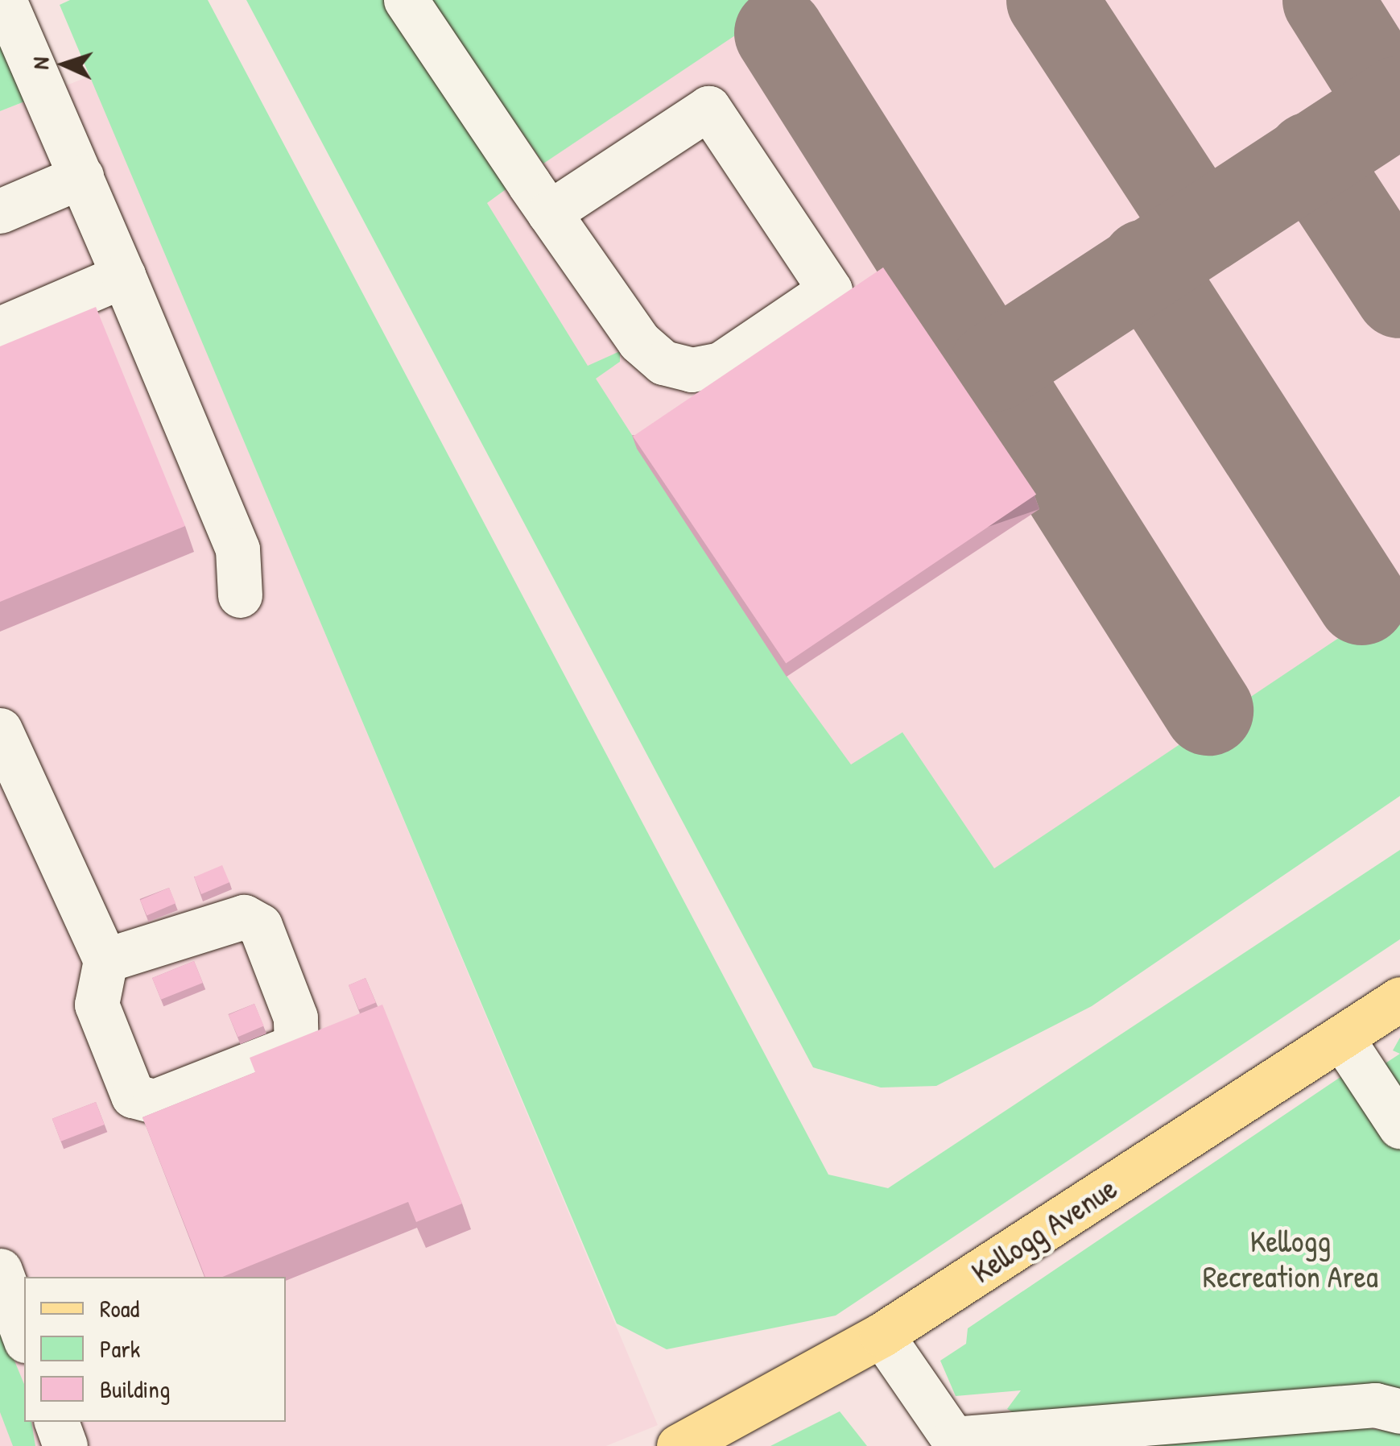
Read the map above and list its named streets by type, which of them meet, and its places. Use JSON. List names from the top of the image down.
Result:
{
  "streets": {
    "main road": ["Kellogg Avenue"]
  },
  "parks": ["Kellogg Recreation Area"],
  "legend": ["Road", "Park", "Building"],
  "north": "left"
}
